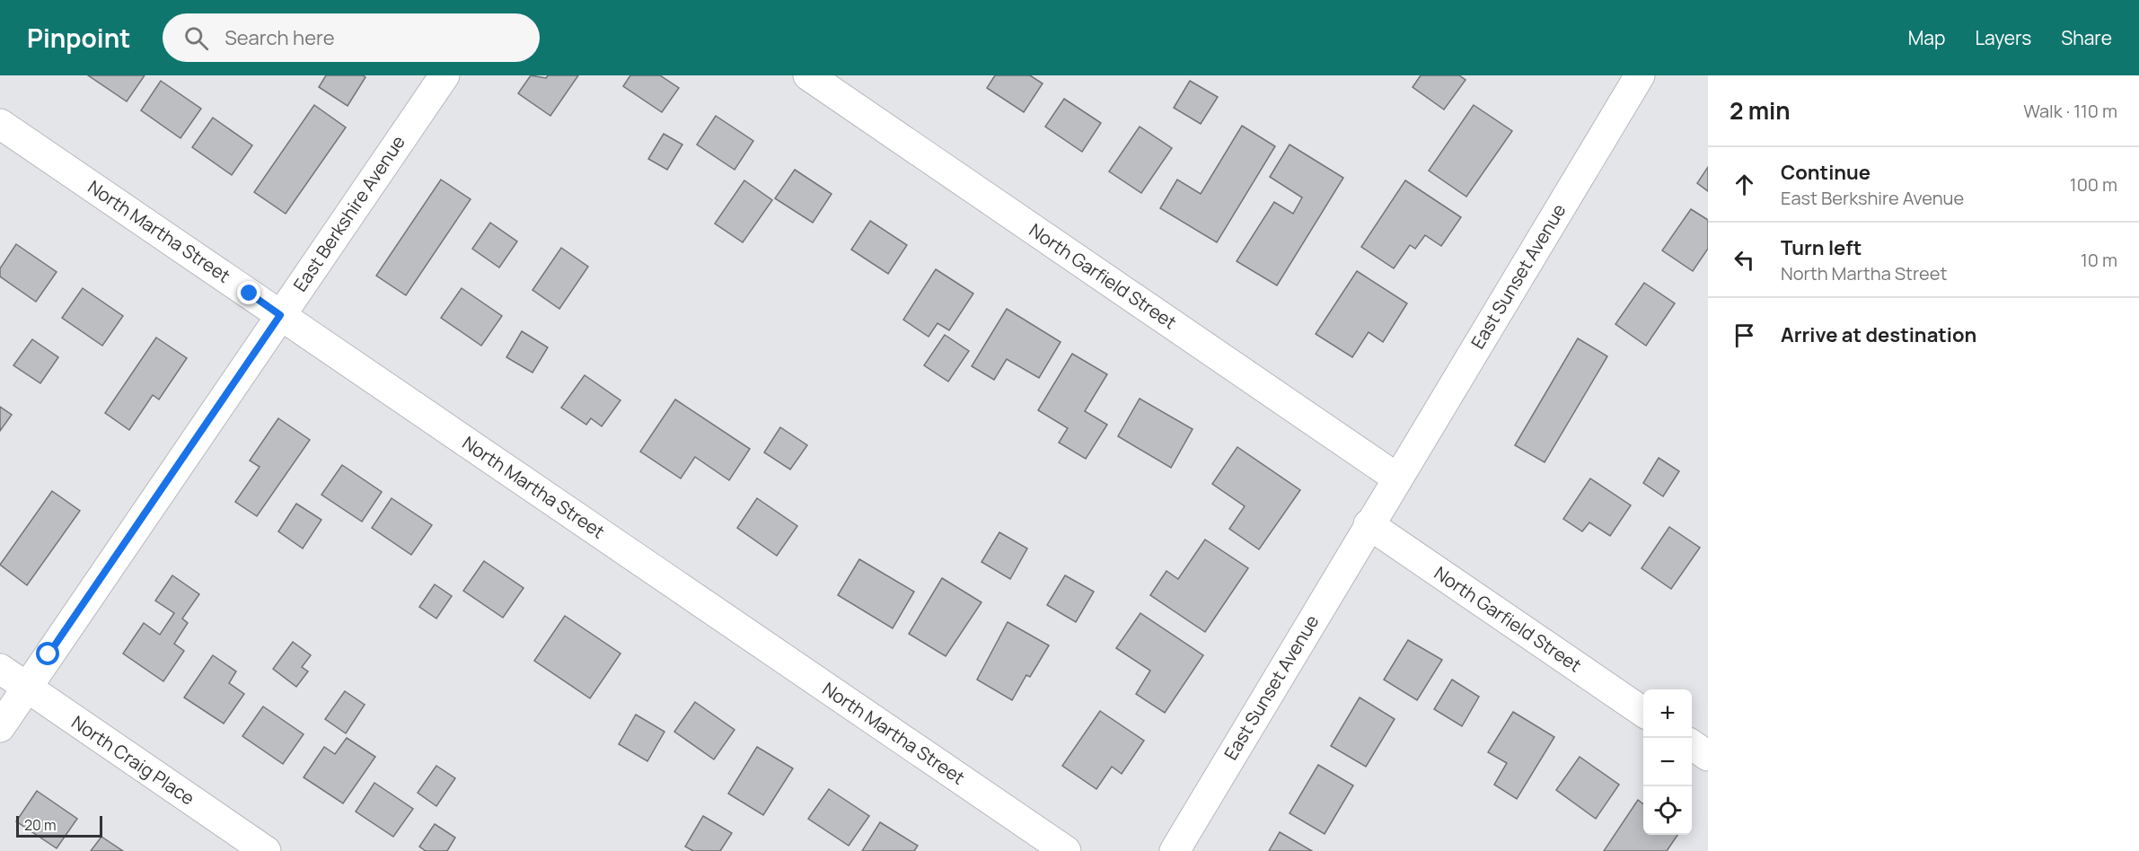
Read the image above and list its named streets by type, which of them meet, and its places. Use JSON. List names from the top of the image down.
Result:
{
  "streets": {
    "street": [
      "East Berkshire Avenue",
      "North Martha Street",
      "North Garfield Street",
      "East Sunset Avenue",
      "North Craig Place"
    ]
  },
  "crossings": [
    ["East Berkshire Avenue", "North Martha Street"],
    ["East Berkshire Avenue", "North Craig Place"],
    ["North Garfield Street", "East Sunset Avenue"]
  ],
  "scale_bar": "20 m",
  "page": {
    "header": "Pinpoint",
    "search": "Search here",
    "nav": ["Map", "Layers", "Share"],
    "heading": ["2 min", "Walk · 110 m"],
    "list": [
      ["Continue", "East Berkshire Avenue", "100 m"],
      ["Turn left", "North Martha Street", "10 m"],
      "Arrive at destination"
    ],
    "map_buttons": ["+", "−"],
    "scale": "20 m"
  }
}
